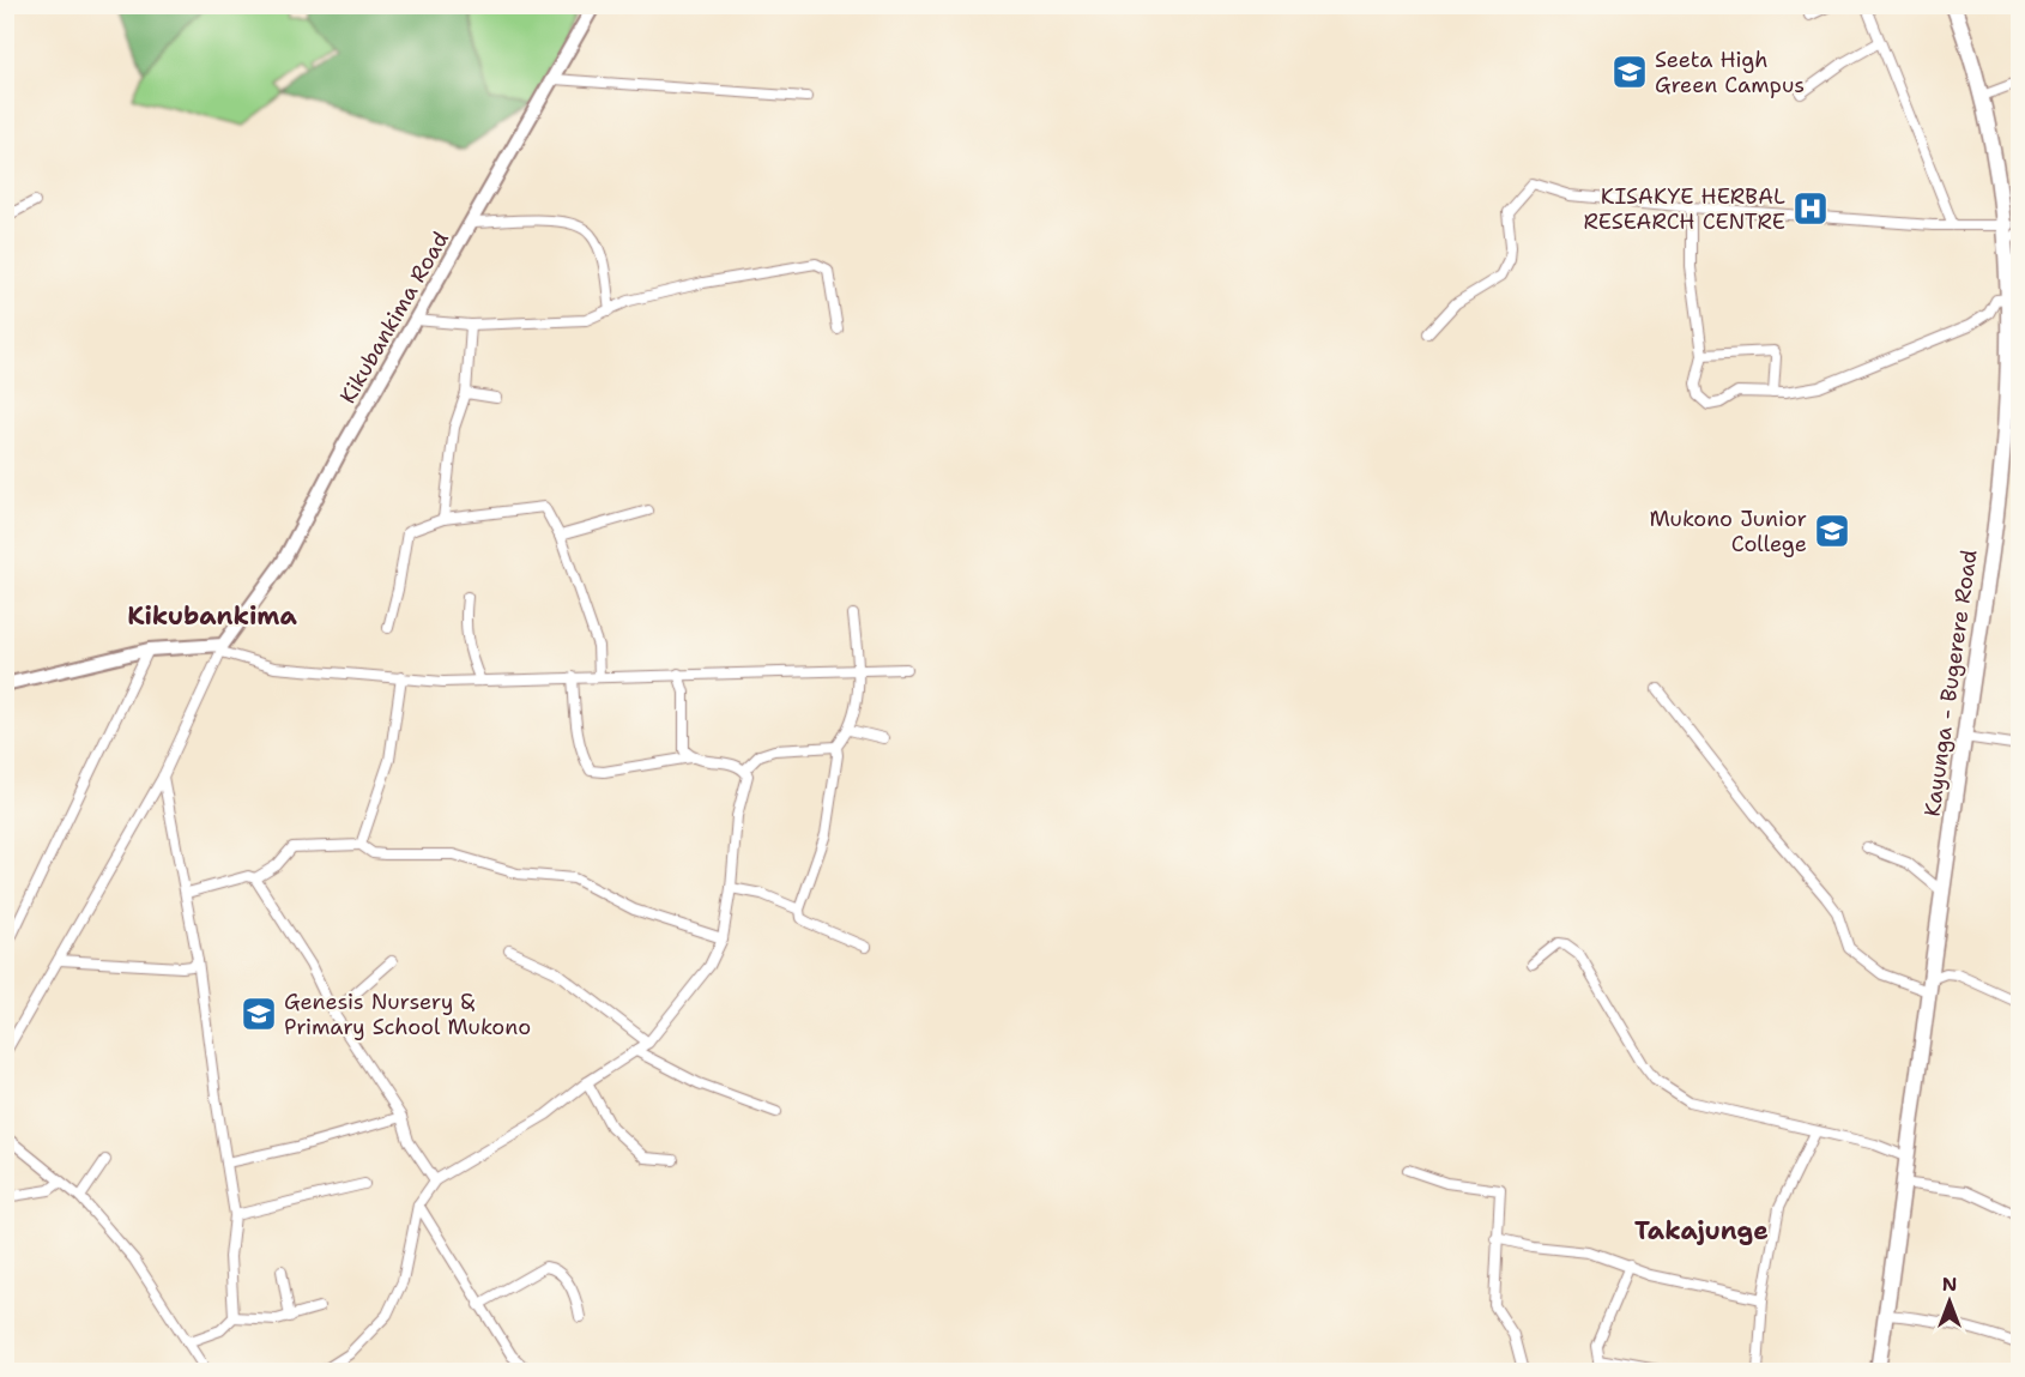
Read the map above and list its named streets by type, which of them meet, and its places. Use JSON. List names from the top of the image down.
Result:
{
  "streets": {
    "main road": ["Kayunga - Bugerere Road"],
    "street": ["Kikubankima Road"]
  },
  "districts": ["Kikubankima", "Takajunge"],
  "places": {
    "school or university": ["Seeta High Green Campus", "Mukono Junior College", "Genesis Nursery & Primary School Mukono"],
    "hospital": ["KISAKYE HERBAL RESEARCH CENTRE"]
  },
  "north": "top"
}
